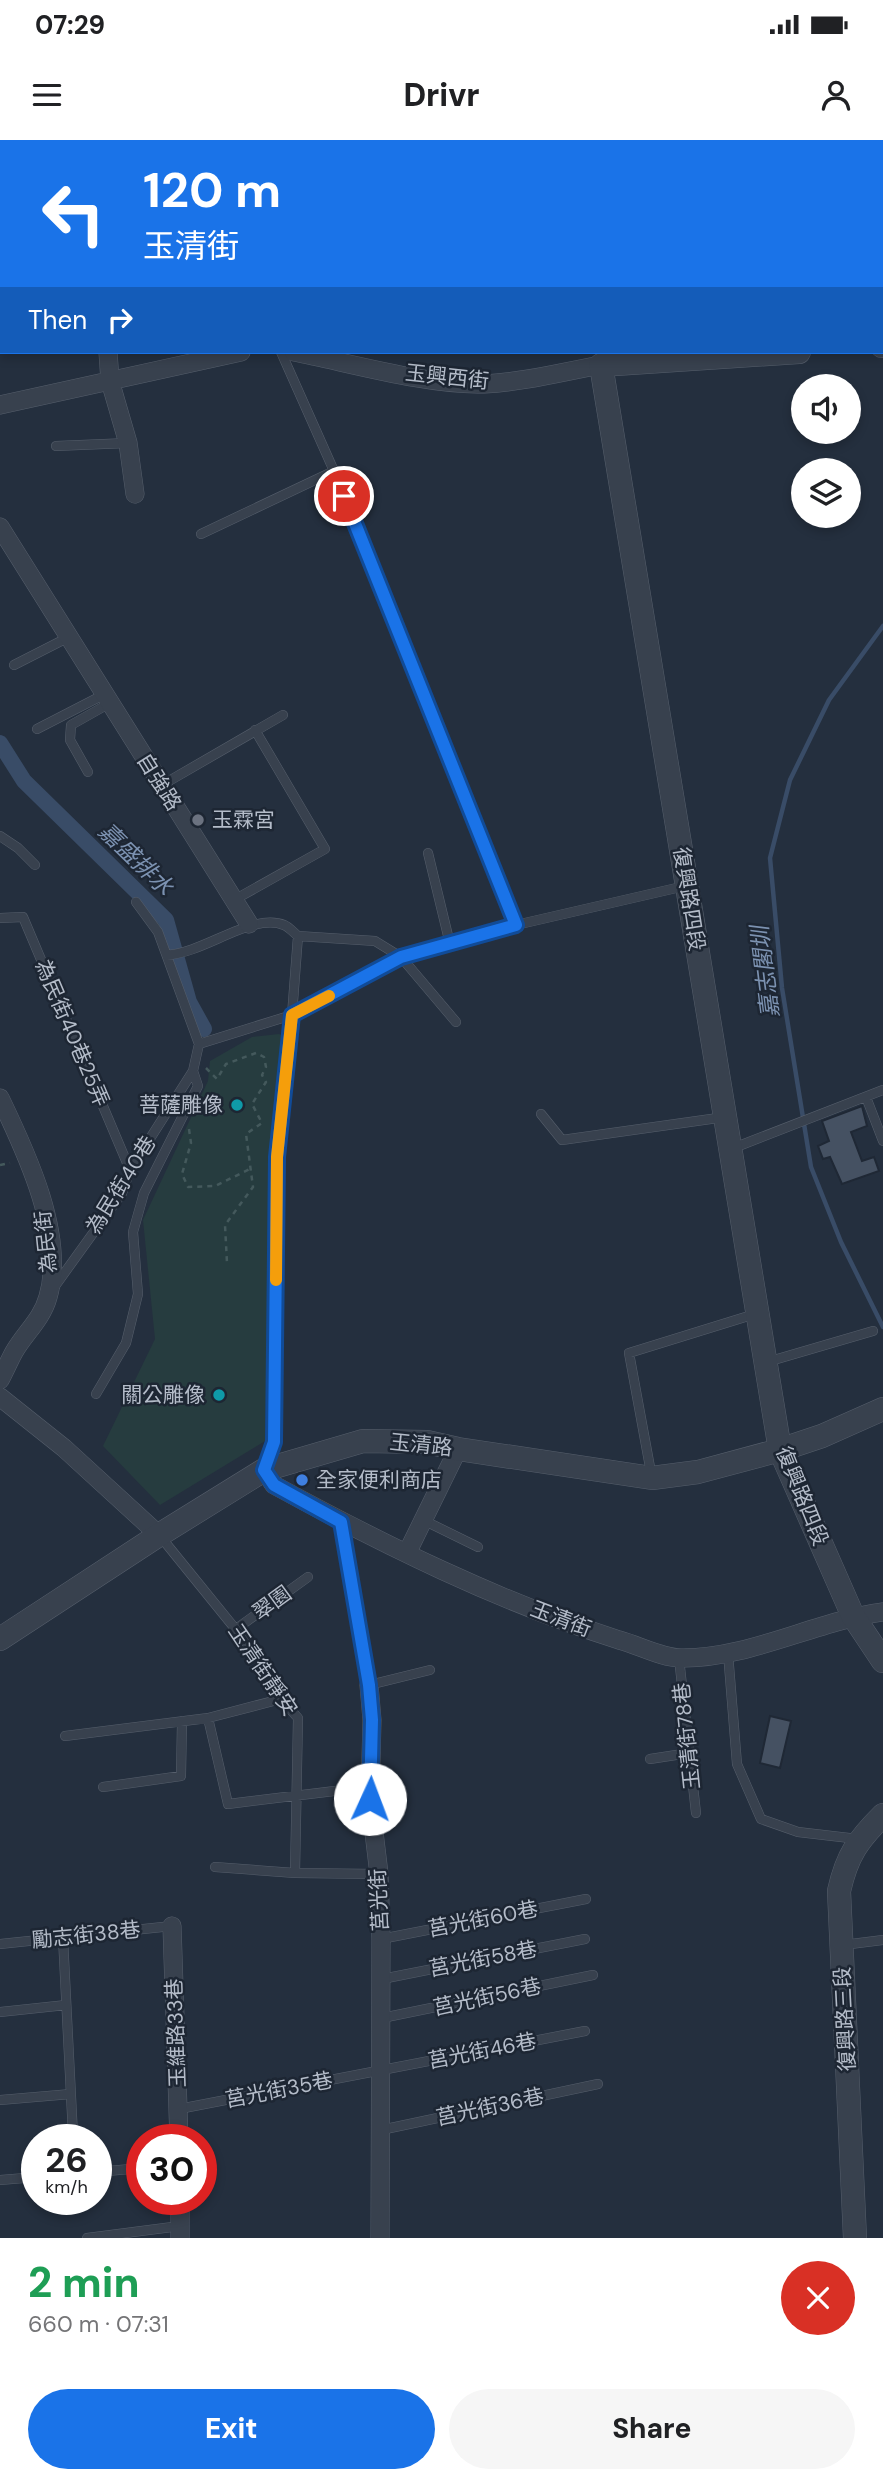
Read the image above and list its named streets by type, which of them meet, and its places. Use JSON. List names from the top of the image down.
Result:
{
  "streets": {
    "street": [
      "玉興西街",
      "自強路",
      "復興路四段",
      "為民街",
      "玉清路",
      "玉清街",
      "莒光街",
      "復興路三段",
      "玉維路33巷"
    ],
    "lane": [
      "為民街40巷25弄",
      "為民街40巷",
      "翠園",
      "玉清街靜安",
      "玉清街78巷",
      "莒光街60巷",
      "勵志街38巷",
      "莒光街58巷",
      "莒光街56巷",
      "莒光街46巷",
      "莒光街35巷",
      "莒光街36巷"
    ]
  },
  "crossings": [
    ["玉興西街", "復興路四段"],
    ["復興路四段", "玉清路"],
    ["復興路四段", "玉清街"],
    ["為民街40巷25弄", "為民街40巷"],
    ["為民街40巷", "為民街"],
    ["玉清路", "玉清街"],
    ["玉清路", "玉清街靜安"],
    ["翠園", "玉清街靜安"],
    ["玉清街", "玉清街78巷"],
    ["玉清街", "莒光街"],
    ["莒光街", "莒光街60巷"],
    ["莒光街", "莒光街58巷"],
    ["莒光街", "莒光街56巷"],
    ["莒光街", "莒光街46巷"],
    ["莒光街", "莒光街35巷"],
    ["莒光街", "莒光街36巷"],
    ["勵志街38巷", "玉維路33巷"],
    ["玉維路33巷", "莒光街35巷"],
    ["莒光街46巷", "莒光街35巷"]
  ],
  "water": ["嘉盛排水", "嘉志閣圳"],
  "places": [
    "玉霖宮",
    "菩薩雕像",
    "關公雕像",
    "全家便利商店"
  ],
  "page": {
    "status": "07:29",
    "header": "Drivr",
    "turn": ["120 m", "玉清街"],
    "then": "Then",
    "speed": "26 km/h",
    "limit": "30",
    "heading": ["2 min", "660 m · 07:31"],
    "buttons": ["Exit", "Share"]
  }
}
